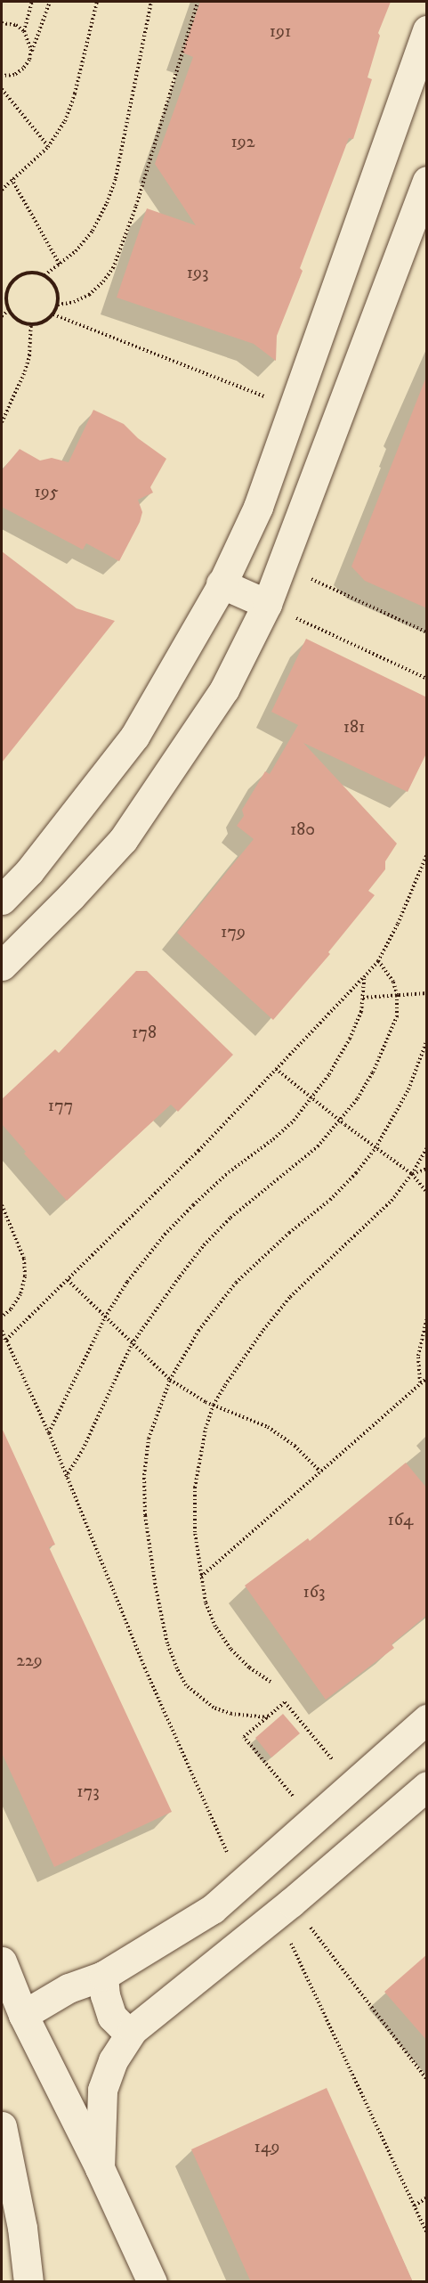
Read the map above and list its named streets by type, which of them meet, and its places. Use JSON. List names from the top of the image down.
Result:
{
  "house_numbers": [
    "191",
    "192",
    "193",
    "195",
    "181",
    "180",
    "179",
    "178",
    "177",
    "164",
    "163",
    "229",
    "173",
    "149"
  ]
}
